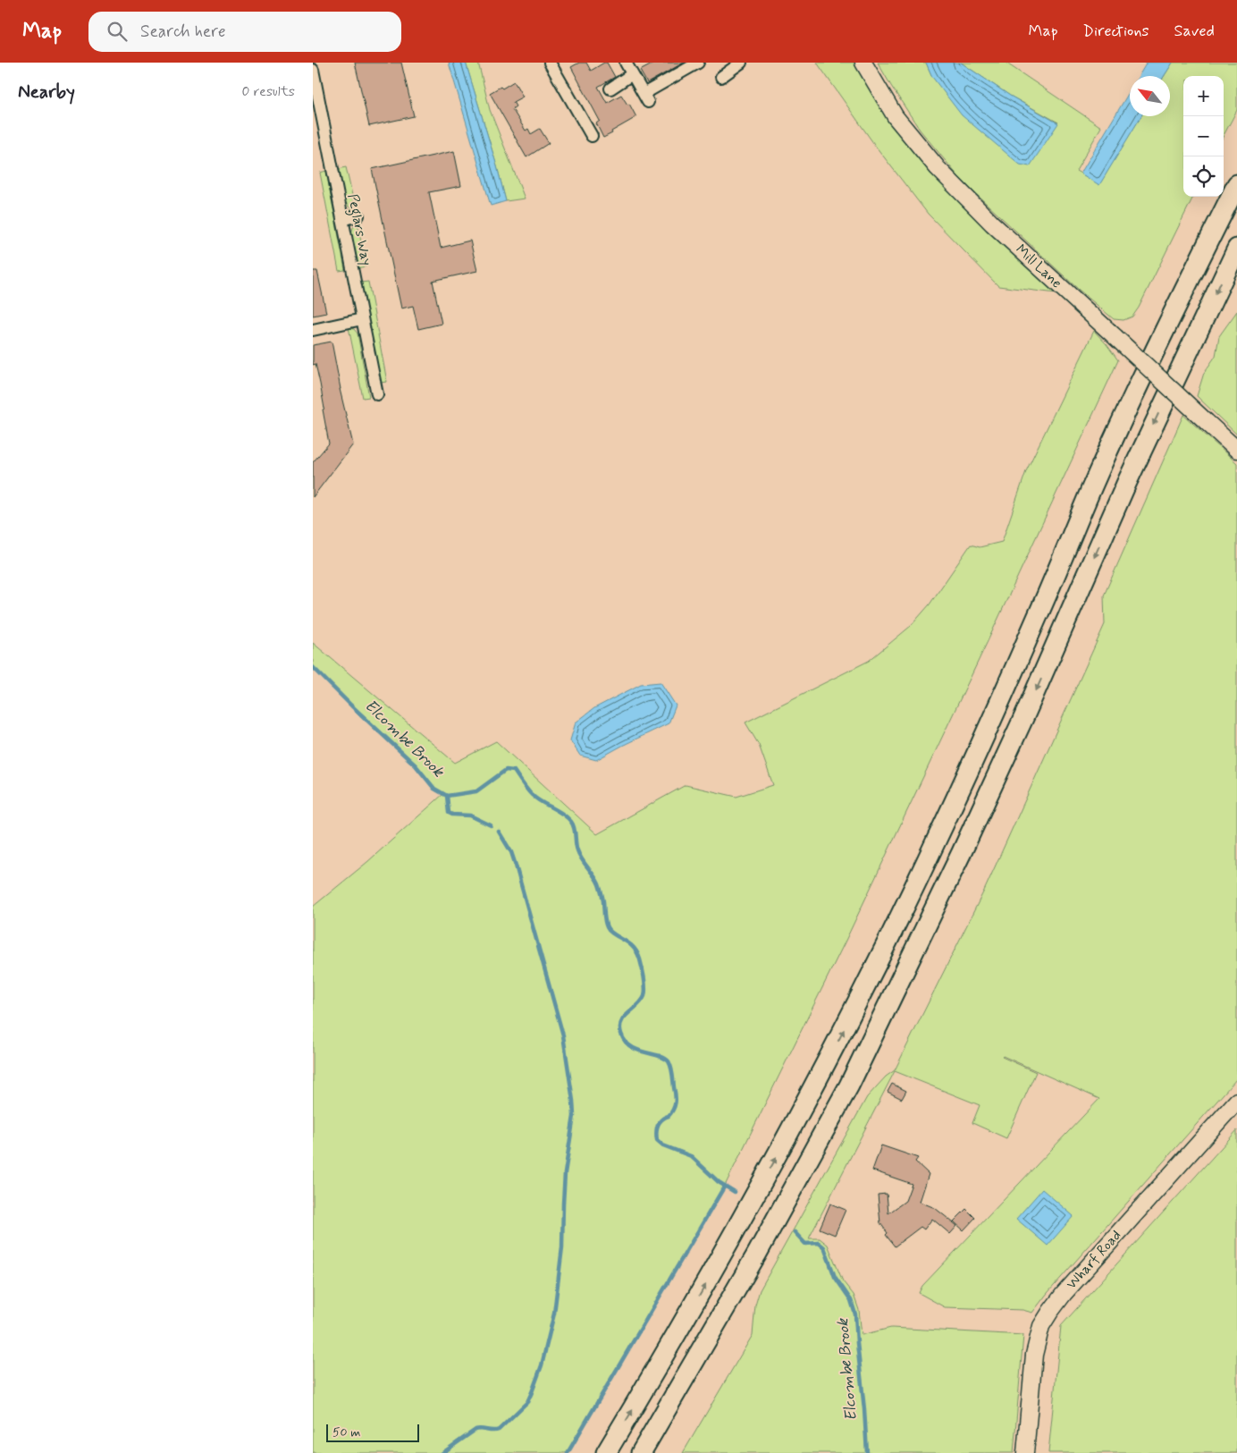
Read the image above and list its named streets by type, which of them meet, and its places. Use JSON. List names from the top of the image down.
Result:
{
  "streets": {
    "street": ["Peglars Way", "Mill Lane", "Wharf Road"]
  },
  "water": ["Elcombe Brook"],
  "scale_bar": "50 m",
  "north": "top left",
  "page": {
    "header": "Map",
    "search": "Search here",
    "nav": ["Map", "Directions", "Saved"],
    "heading": ["Nearby", "0 results"],
    "map_buttons": ["+", "−"],
    "scale": "50 m"
  }
}
